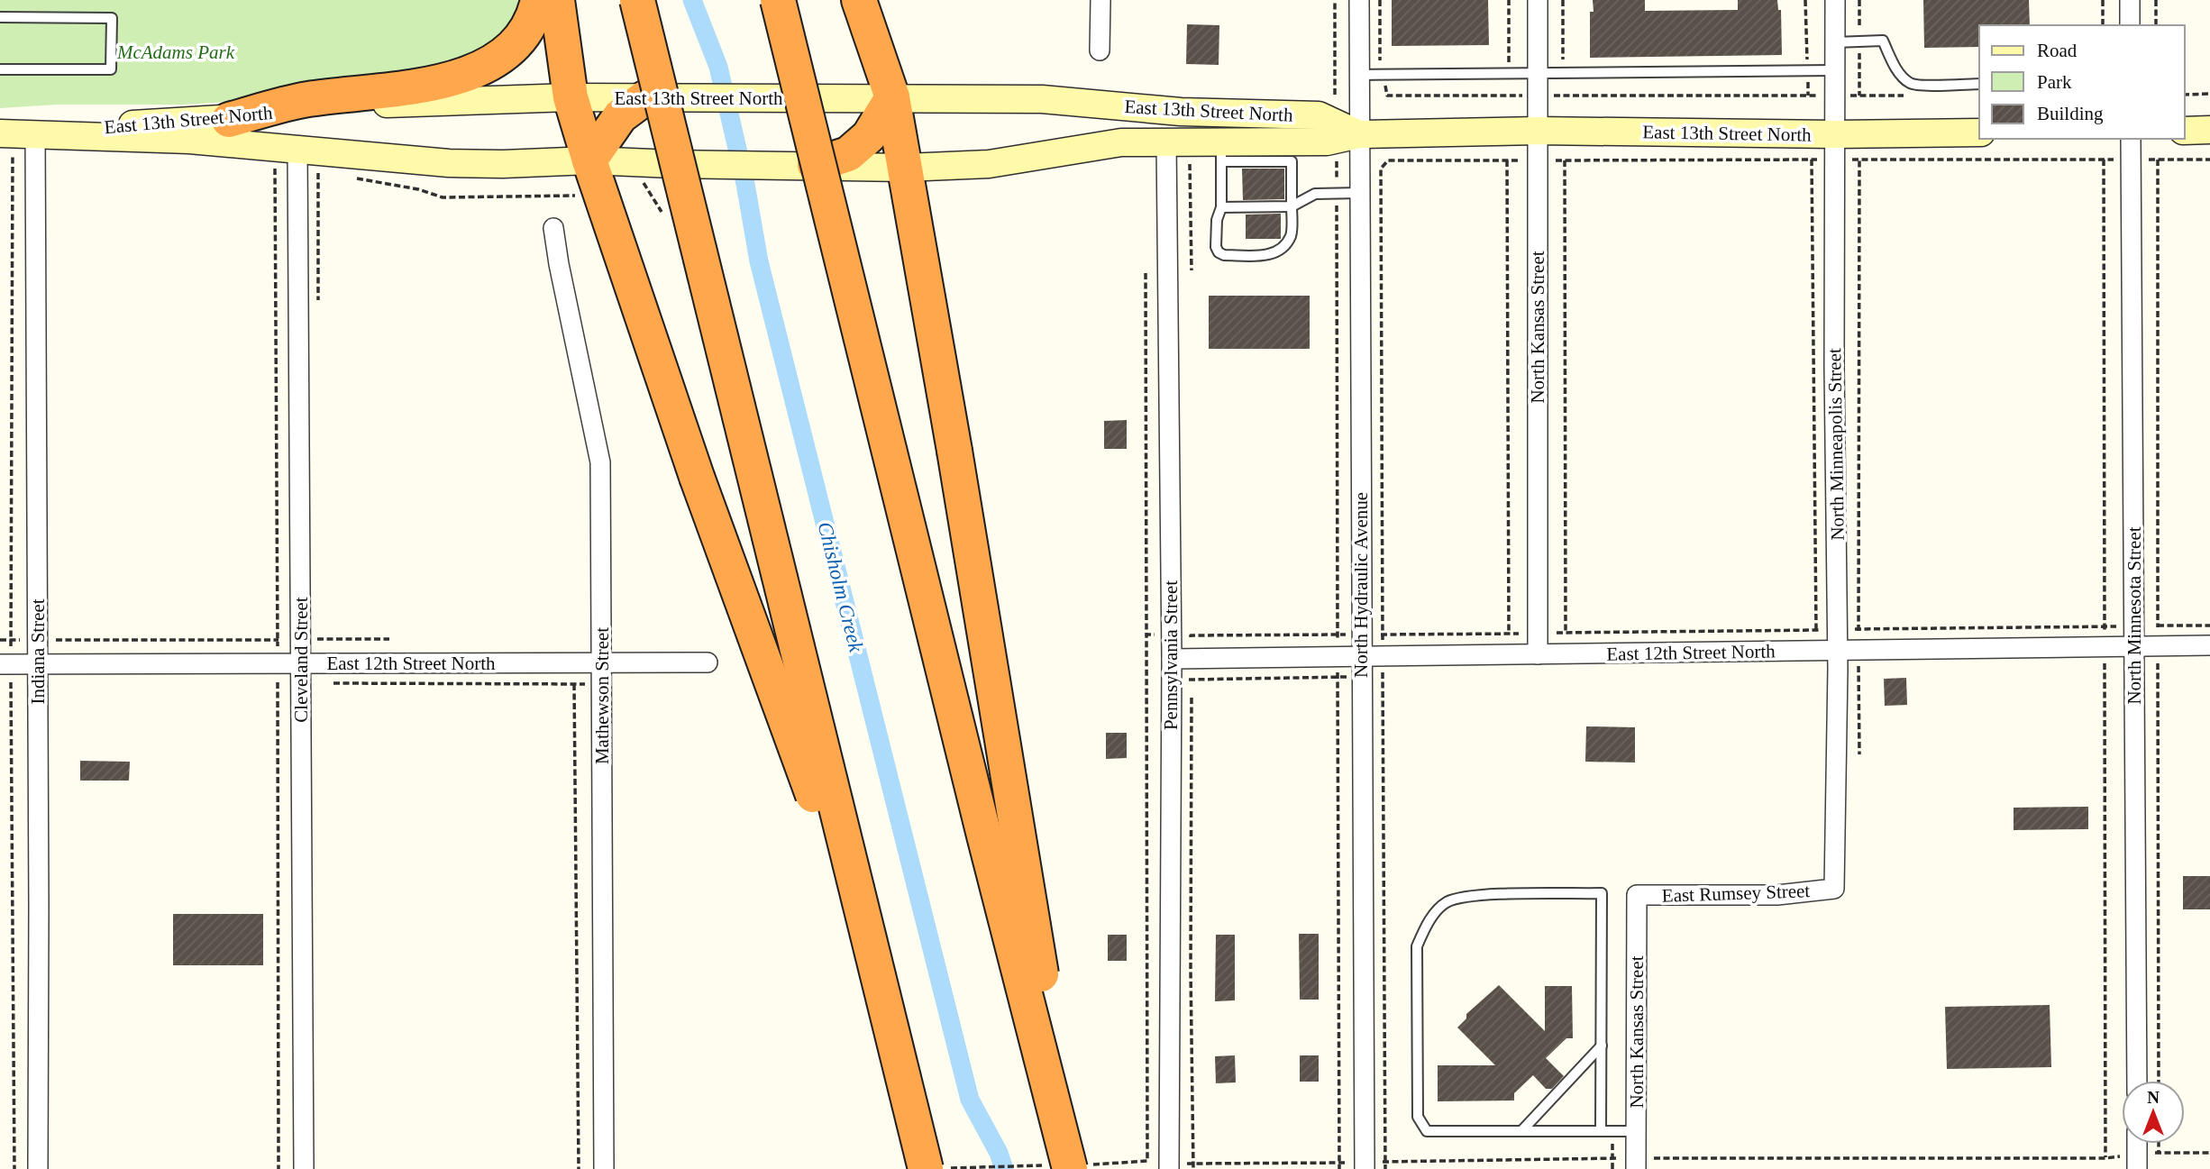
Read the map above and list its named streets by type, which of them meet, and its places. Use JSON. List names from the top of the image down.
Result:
{
  "streets": {
    "main road": ["East 13th Street North"],
    "street": [
      "North Kansas Street",
      "North Minneapolis Street",
      "North Hydraulic Avenue",
      "North Minnesota Street",
      "Indiana Street",
      "East 12th Street North",
      "Pennsylvania Street",
      "Cleveland Street",
      "Mathewson Street",
      "East Rumsey Street"
    ]
  },
  "crossings": [
    ["East 13th Street North", "North Kansas Street"],
    ["East 13th Street North", "North Minneapolis Street"],
    ["East 13th Street North", "North Hydraulic Avenue"],
    ["East 13th Street North", "Indiana Street"],
    ["East 13th Street North", "Pennsylvania Street"],
    ["East 13th Street North", "Cleveland Street"],
    ["North Kansas Street", "East 12th Street North"],
    ["North Kansas Street", "East Rumsey Street"],
    ["North Minneapolis Street", "East 12th Street North"],
    ["North Minneapolis Street", "East Rumsey Street"],
    ["North Hydraulic Avenue", "East 12th Street North"],
    ["North Minnesota Street", "East 12th Street North"],
    ["Indiana Street", "East 12th Street North"],
    ["East 12th Street North", "Pennsylvania Street"],
    ["East 12th Street North", "Cleveland Street"],
    ["East 12th Street North", "Mathewson Street"]
  ],
  "water": ["Chisholm Creek"],
  "parks": ["McAdams Park"],
  "legend": ["Road", "Park", "Building"],
  "north": "top"
}
